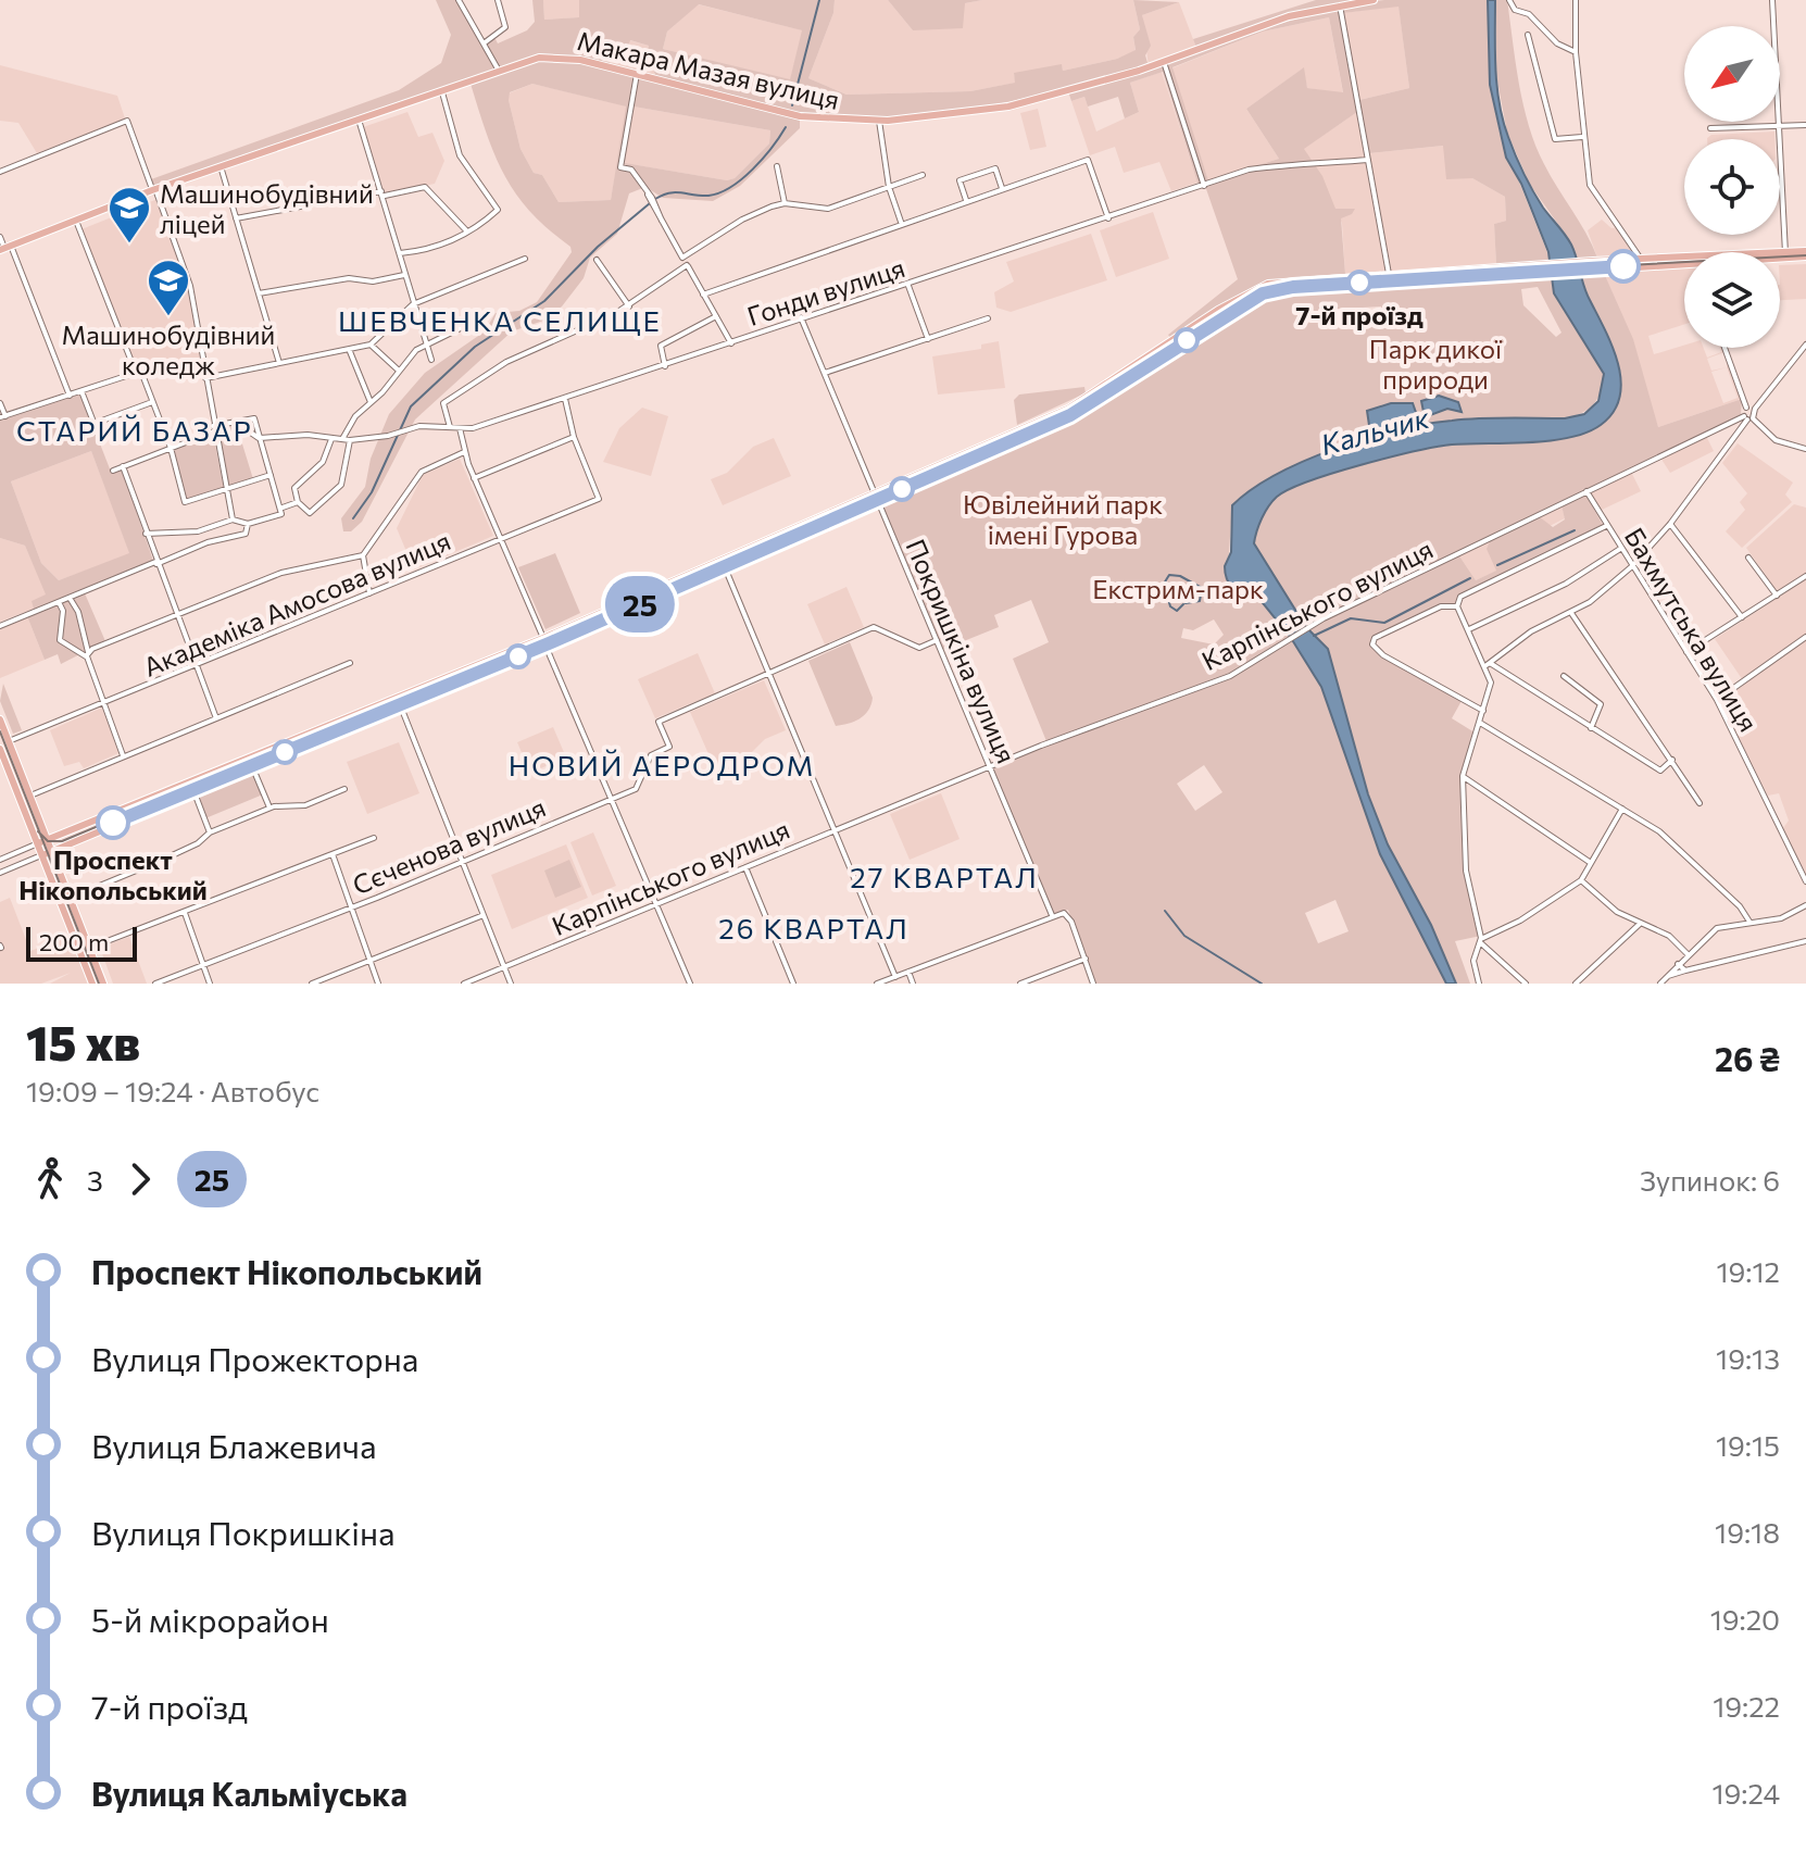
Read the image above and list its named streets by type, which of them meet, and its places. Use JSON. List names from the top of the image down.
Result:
{
  "streets": {
    "main road": ["Макара Мазая вулиця"],
    "street": [
      "Гонди вулиця",
      "Академіка Амосова вулиця",
      "Карпінського вулиця",
      "Бахмутська вулиця",
      "Покришкіна вулиця",
      "Сєченова вулиця"
    ]
  },
  "crossings": [
    ["Гонди вулиця", "Покришкіна вулиця"],
    ["Карпінського вулиця", "Бахмутська вулиця"],
    ["Карпінського вулиця", "Покришкіна вулиця"],
    ["Покришкіна вулиця", "Сєченова вулиця"]
  ],
  "districts": [
    "ШЕВЧЕНКА СЕЛИЩЕ",
    "СТАРИЙ БАЗАР",
    "НОВИЙ АЕРОДРОМ",
    "27 КВАРТАЛ",
    "26 КВАРТАЛ"
  ],
  "water": ["Кальчик"],
  "parks": ["Парк дикої природи", "Ювілейний парк імені Гурова", "Екстрим-парк"],
  "places": {
    "school or university": ["Машинобудівний ліцей", "Машинобудівний коледж"],
    "other": ["7-й проїзд", "Проспект Нікопольський"]
  },
  "lines": ["bus line 25"],
  "scale_bar": "200 m",
  "north": "bottom left",
  "page": {
    "on_map": "25",
    "scale": "200 m",
    "heading": ["15 хв", "19:09 – 19:24 · Автобус", "26 ₴"],
    "legs": ["3", "25", "Зупинок: 6"],
    "list": [
      {
        "name": "Проспект Нікопольський",
        "value": "19:12"
      },
      {
        "name": "Вулиця Прожекторна",
        "value": "19:13"
      },
      {
        "name": "Вулиця Блажевича",
        "value": "19:15"
      },
      {
        "name": "Вулиця Покришкіна",
        "value": "19:18"
      },
      {
        "name": "5-й мікрорайон",
        "value": "19:20"
      },
      {
        "name": "7-й проїзд",
        "value": "19:22"
      },
      {
        "name": "Вулиця Кальміуська",
        "value": "19:24"
      }
    ]
  }
}
